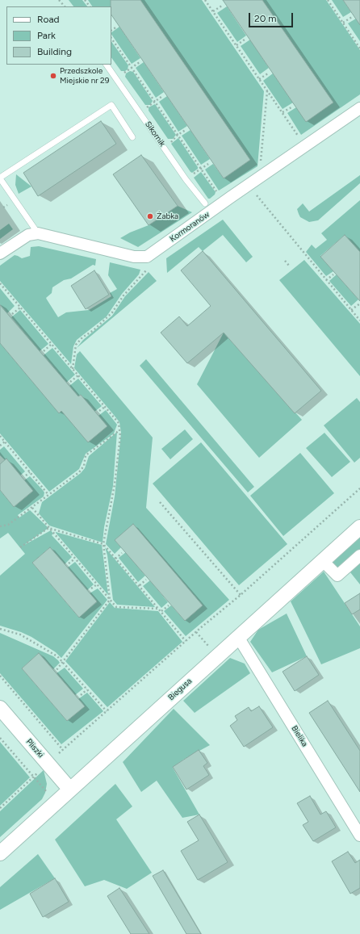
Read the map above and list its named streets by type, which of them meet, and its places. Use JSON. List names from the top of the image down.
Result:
{
  "streets": {
    "street": [
      "Kormoranów",
      "Biegusa",
      "Bielika",
      "Pliszki"
    ],
    "lane": ["Sikornik"]
  },
  "crossings": [
    ["Biegusa", "Bielika"],
    ["Biegusa", "Pliszki"]
  ],
  "places": ["Przedszkole Miejskie nr 29", "Żabka"],
  "legend": ["Road", "Park", "Building"],
  "scale_bar": "20 m"
}
